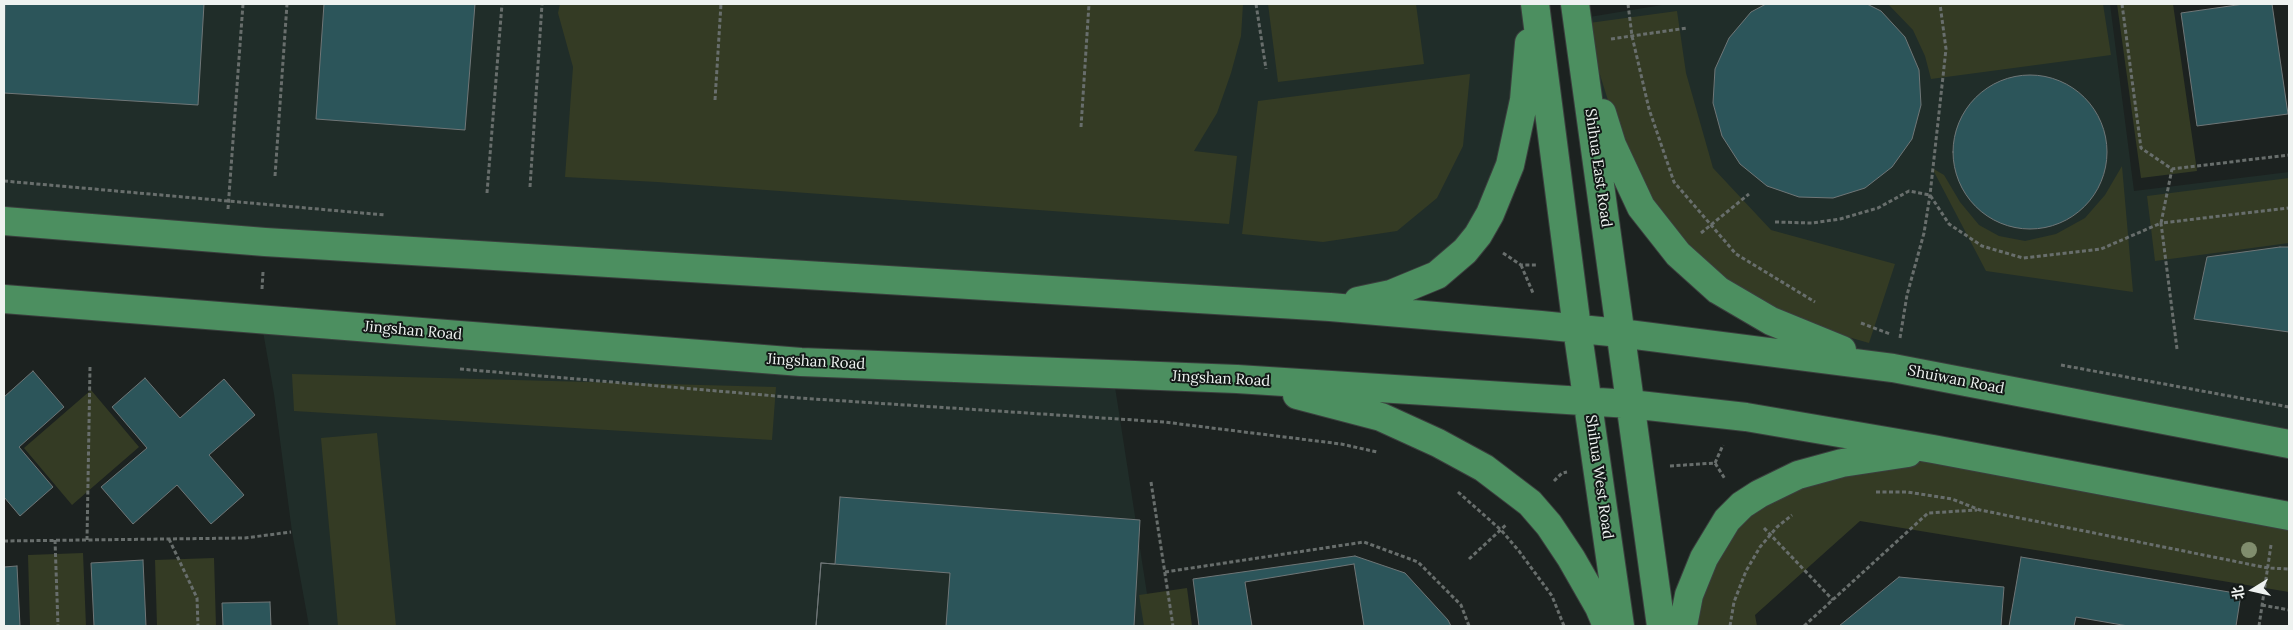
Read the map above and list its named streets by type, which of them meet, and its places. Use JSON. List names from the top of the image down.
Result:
{
  "streets": {
    "main road": [
      "Shihua East Road",
      "Jingshan Road",
      "Shuiwan Road",
      "Shihua West Road"
    ]
  },
  "crossings": [
    ["Shihua East Road", "Shuiwan Road"],
    ["Jingshan Road", "Shihua West Road"]
  ],
  "north": "left"
}
